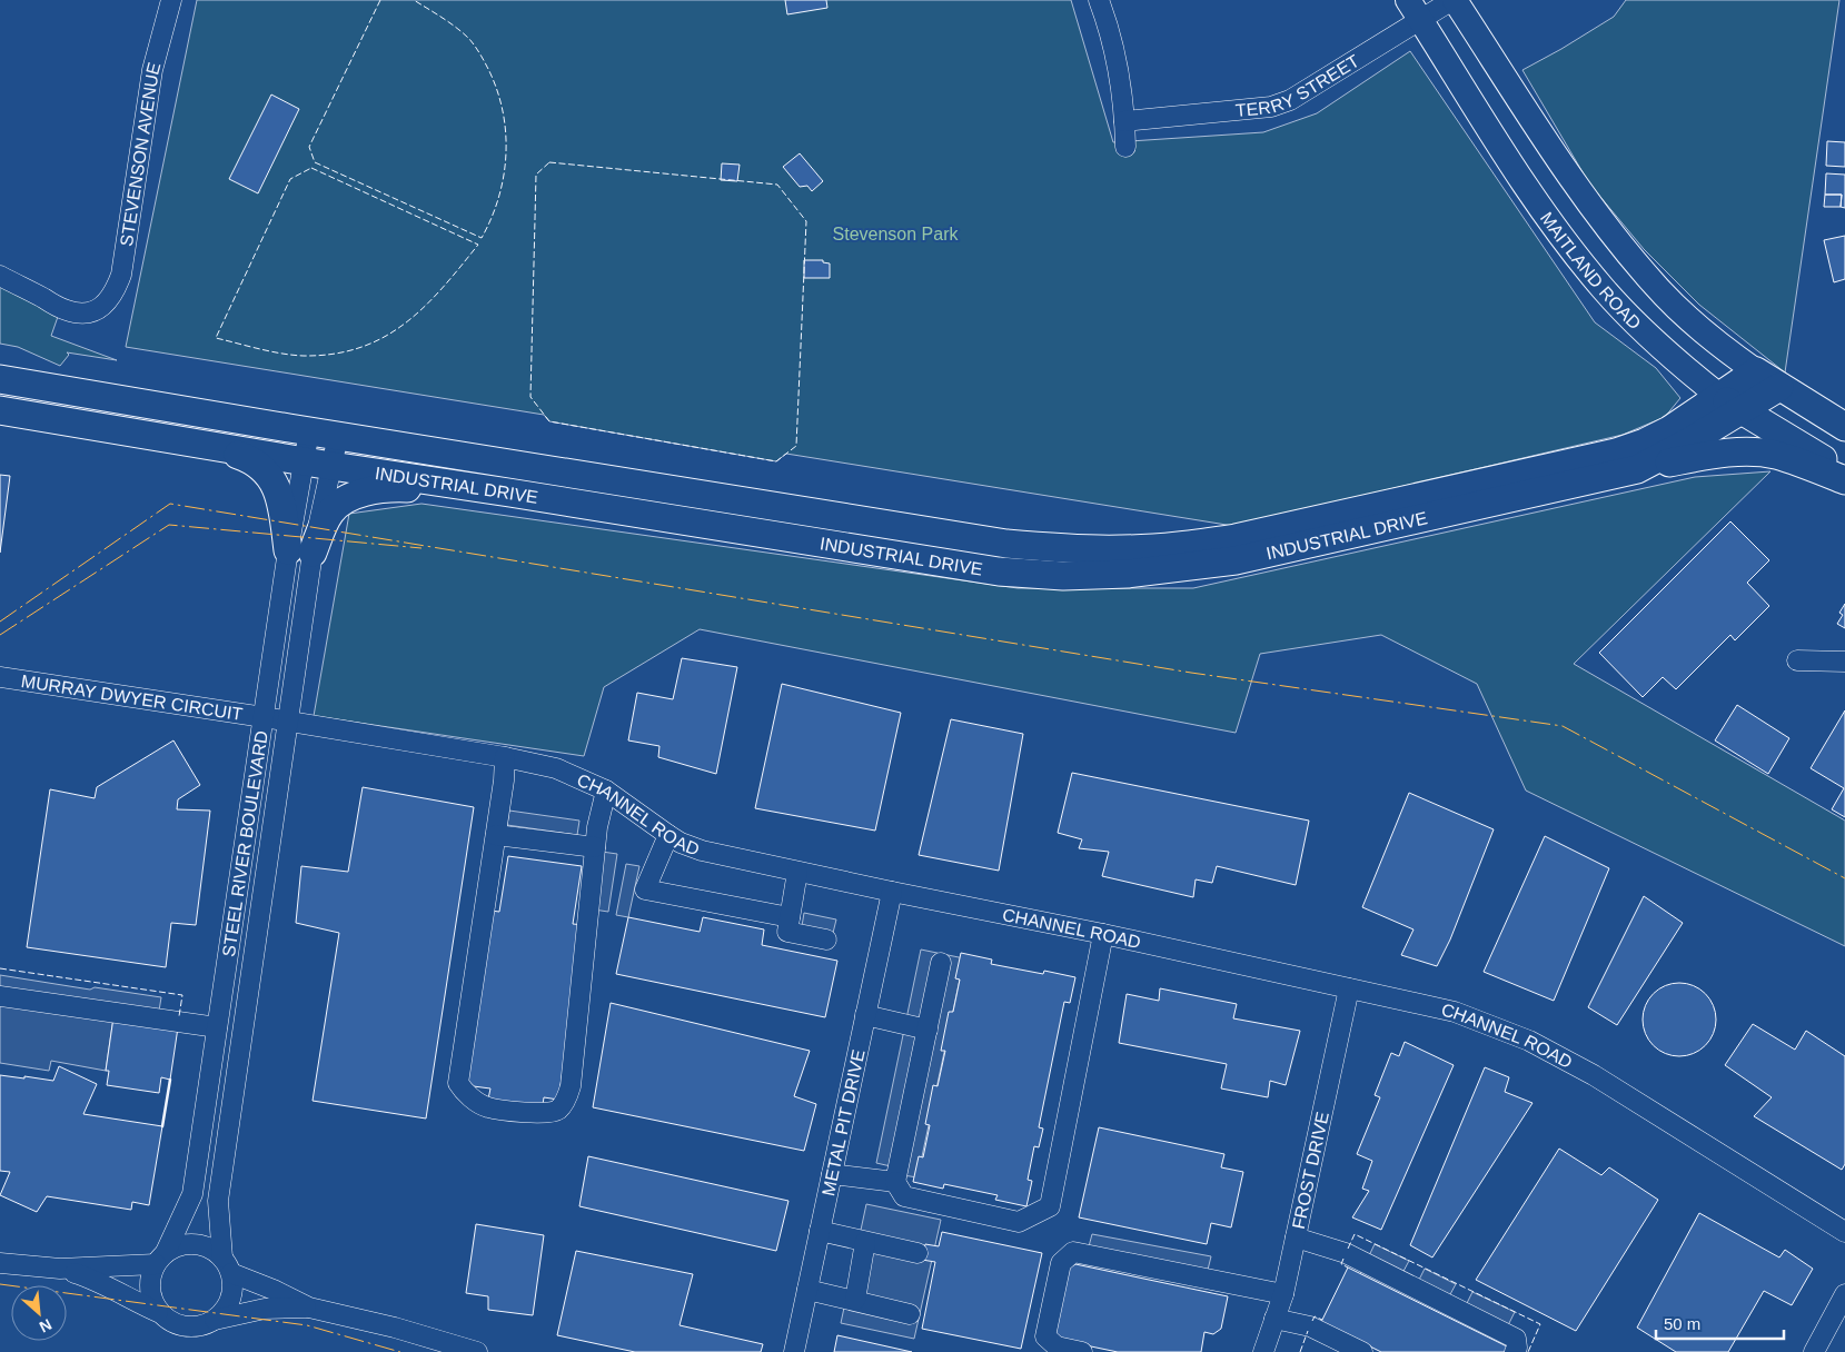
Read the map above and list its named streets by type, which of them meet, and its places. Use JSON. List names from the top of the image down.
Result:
{
  "streets": {
    "highway": ["MAITLAND ROAD", "INDUSTRIAL DRIVE"],
    "street": [
      "TERRY STREET",
      "STEVENSON AVENUE",
      "MURRAY DWYER CIRCUIT",
      "CHANNEL ROAD",
      "STEEL RIVER BOULEVARD",
      "METAL PIT DRIVE",
      "FROST DRIVE"
    ]
  },
  "crossings": [
    ["TERRY STREET", "MAITLAND ROAD"],
    ["MAITLAND ROAD", "INDUSTRIAL DRIVE"],
    ["INDUSTRIAL DRIVE", "STEEL RIVER BOULEVARD"],
    ["MURRAY DWYER CIRCUIT", "CHANNEL ROAD"],
    ["MURRAY DWYER CIRCUIT", "STEEL RIVER BOULEVARD"],
    ["CHANNEL ROAD", "STEEL RIVER BOULEVARD"],
    ["CHANNEL ROAD", "METAL PIT DRIVE"],
    ["CHANNEL ROAD", "FROST DRIVE"]
  ],
  "parks": ["Stevenson Park"],
  "scale_bar": "50 m",
  "north": "bottom right"
}
